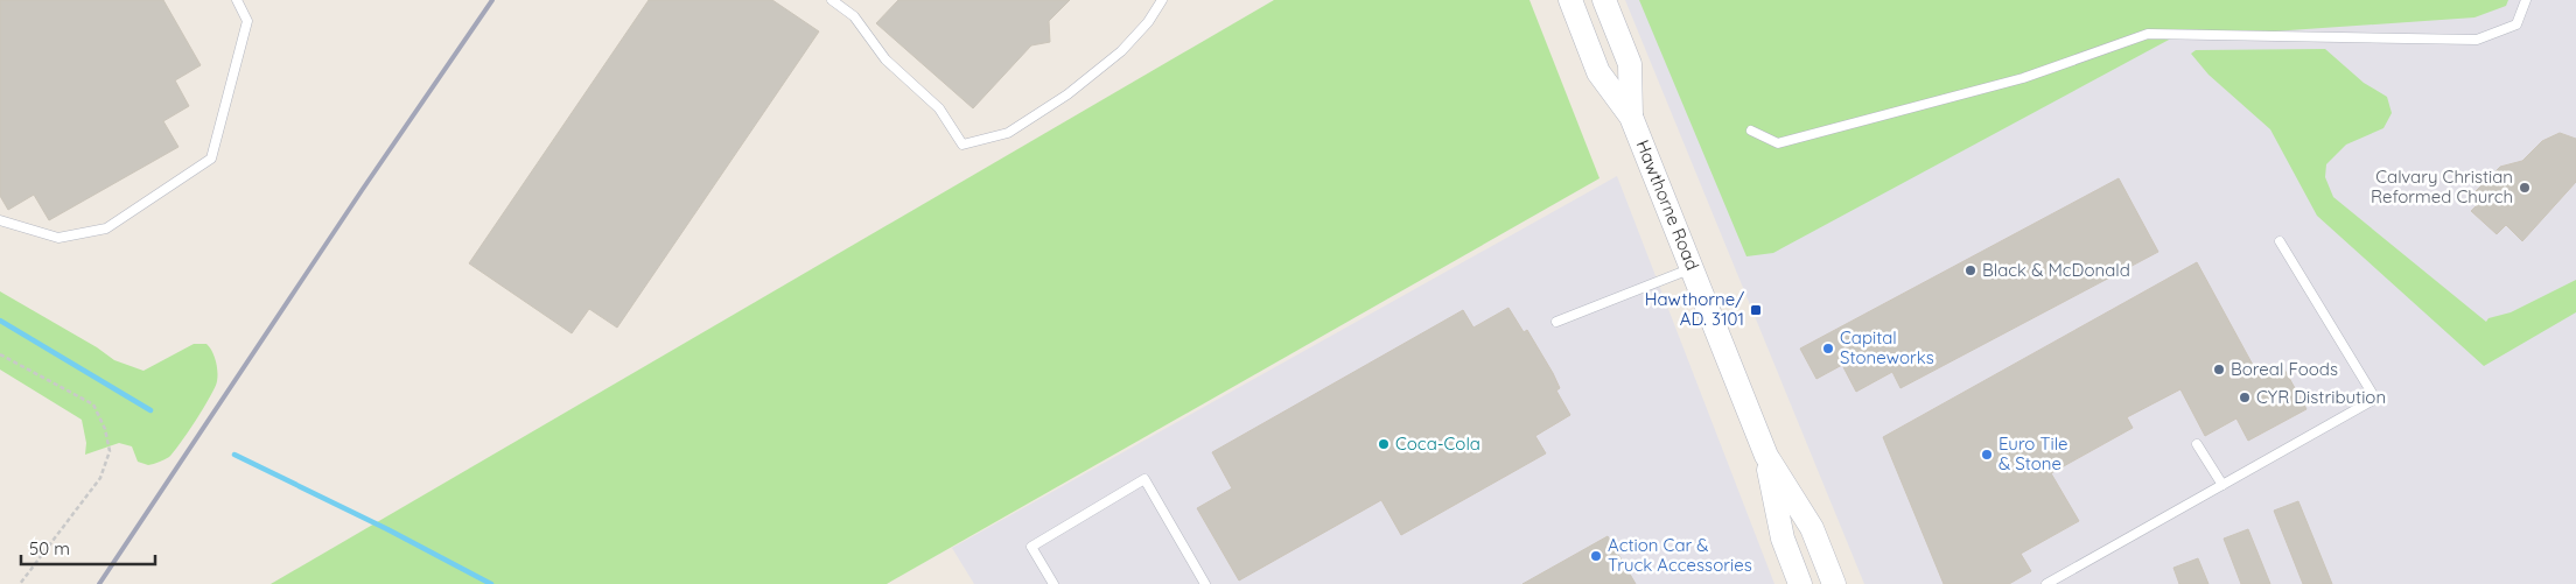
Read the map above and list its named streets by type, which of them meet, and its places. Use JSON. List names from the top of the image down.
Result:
{
  "streets": {
    "main road": ["Hawthorne Road"]
  },
  "places": {
    "other": [
      "Calvary Christian Reformed Church",
      "Black & McDonald",
      "Capital Stoneworks",
      "Boreal Foods",
      "CYR Distribution",
      "Coca-Cola",
      "Euro Tile & Stone",
      "Action Car & Truck Accessories"
    ],
    "transit": ["Hawthorne/ AD. 3101"]
  },
  "scale_bar": "50 m"
}
